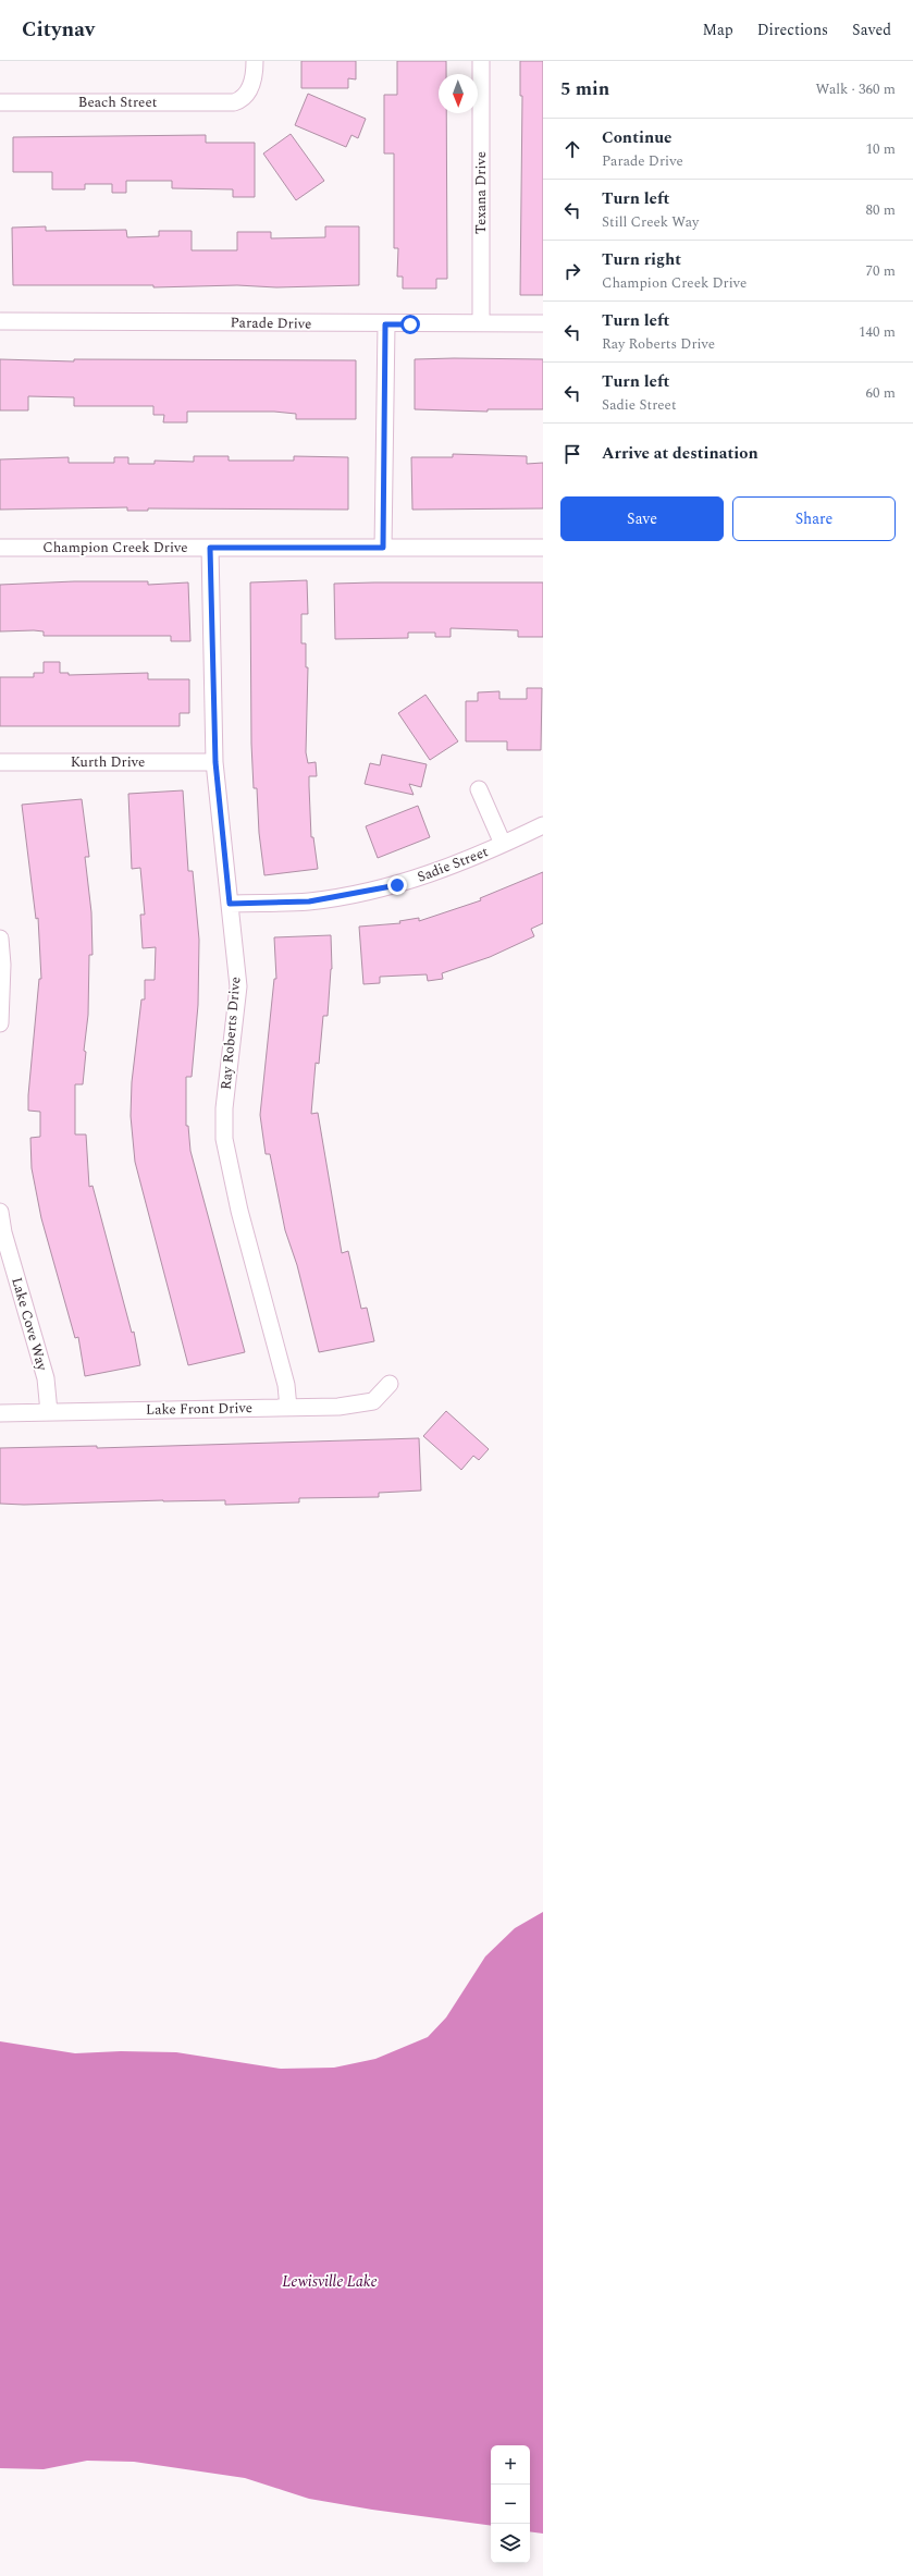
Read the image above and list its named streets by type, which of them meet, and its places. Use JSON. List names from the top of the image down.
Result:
{
  "streets": {
    "street": [
      "Beach Street",
      "Texana Drive",
      "Parade Drive",
      "Champion Creek Drive",
      "Kurth Drive",
      "Sadie Street",
      "Ray Roberts Drive",
      "Lake Cove Way",
      "Lake Front Drive"
    ]
  },
  "crossings": [
    ["Texana Drive", "Parade Drive"],
    ["Champion Creek Drive", "Ray Roberts Drive"],
    ["Kurth Drive", "Ray Roberts Drive"],
    ["Sadie Street", "Ray Roberts Drive"],
    ["Ray Roberts Drive", "Lake Front Drive"],
    ["Lake Cove Way", "Lake Front Drive"]
  ],
  "water": ["Lewisville Lake"],
  "north": "bottom",
  "page": {
    "header": "Citynav",
    "nav": ["Map", "Directions", "Saved"],
    "heading": ["5 min", "Walk · 360 m"],
    "list": [
      ["Continue", "Parade Drive", "10 m"],
      ["Turn left", "Still Creek Way", "80 m"],
      ["Turn right", "Champion Creek Drive", "70 m"],
      ["Turn left", "Ray Roberts Drive", "140 m"],
      ["Turn left", "Sadie Street", "60 m"],
      "Arrive at destination"
    ],
    "buttons": ["Save", "Share"],
    "map_buttons": ["+", "−"]
  }
}
